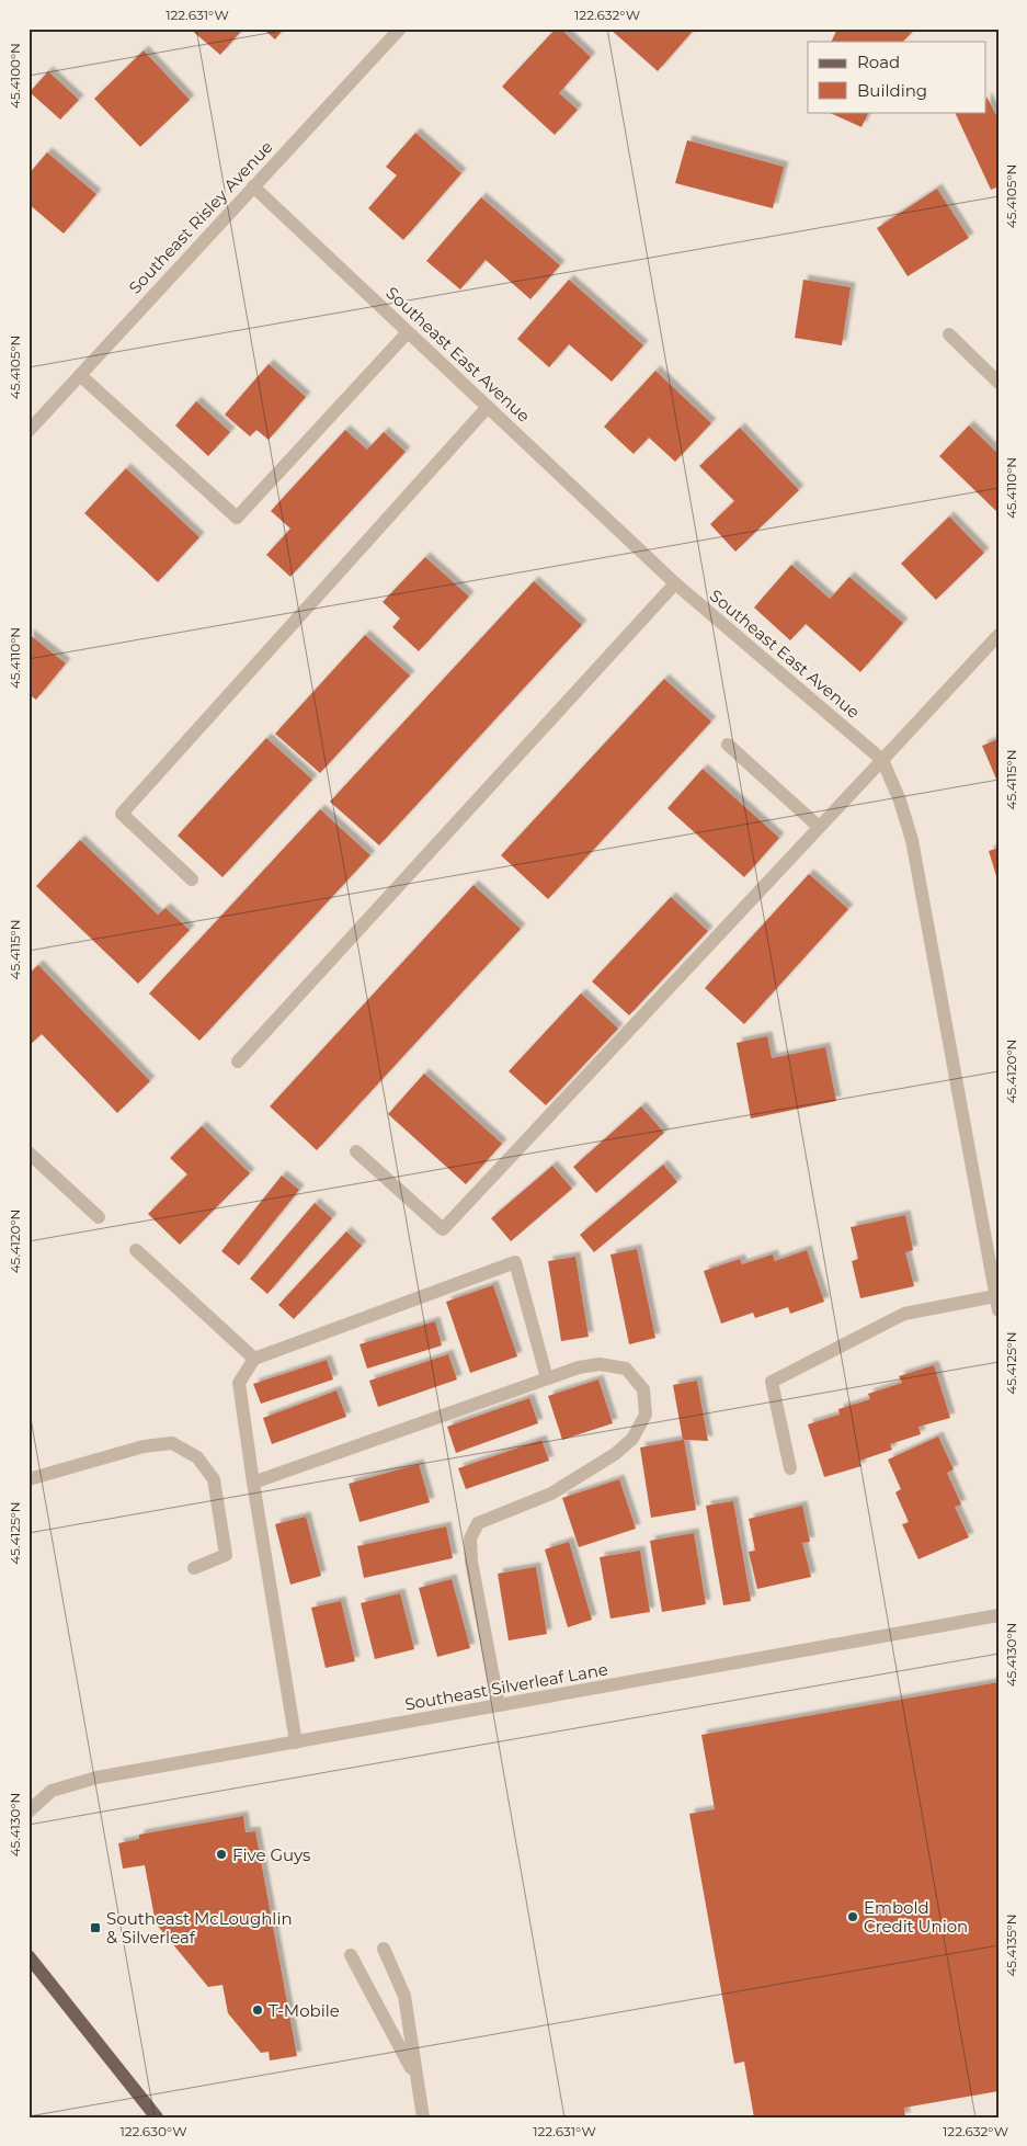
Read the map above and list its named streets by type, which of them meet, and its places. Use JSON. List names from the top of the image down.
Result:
{
  "streets": {
    "street": ["Southeast Risley Avenue", "Southeast East Avenue", "Southeast Silverleaf Lane"]
  },
  "crossings": [
    ["Southeast Risley Avenue", "Southeast East Avenue"]
  ],
  "places": {
    "other": ["Five Guys", "Embold Credit Union", "T-Mobile"],
    "transit": ["Southeast McLoughlin & Silverleaf"]
  },
  "legend": ["Road", "Building"],
  "coordinates": [
    "122.631°W",
    "122.632°W",
    "45.4100°N",
    "45.4105°N",
    "45.4110°N",
    "45.4115°N",
    "45.4120°N",
    "45.4125°N",
    "45.4130°N",
    "45.4135°N",
    "122.630°W"
  ]
}
